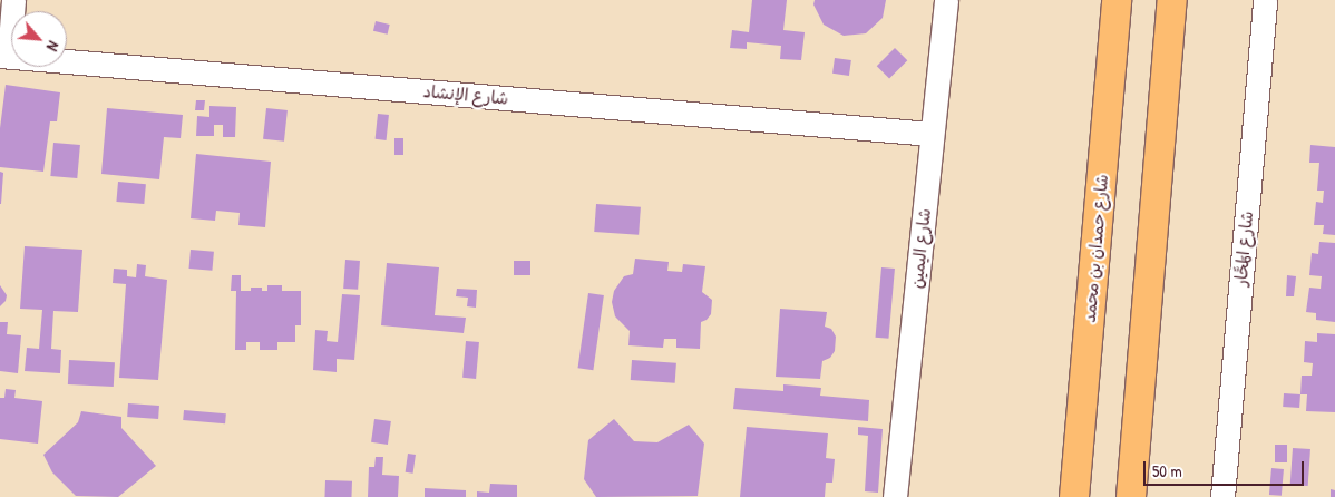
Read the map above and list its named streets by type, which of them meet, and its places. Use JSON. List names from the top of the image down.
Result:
{
  "streets": {
    "main road": ["شارع حمدان بن محمد"],
    "street": ["شارع الإنشاد", "شارع اليمين", "شارع المَحَّار"]
  },
  "crossings": [
    ["شارع الإنشاد", "شارع اليمين"]
  ],
  "scale_bar": "50 m",
  "north": "bottom right"
}
